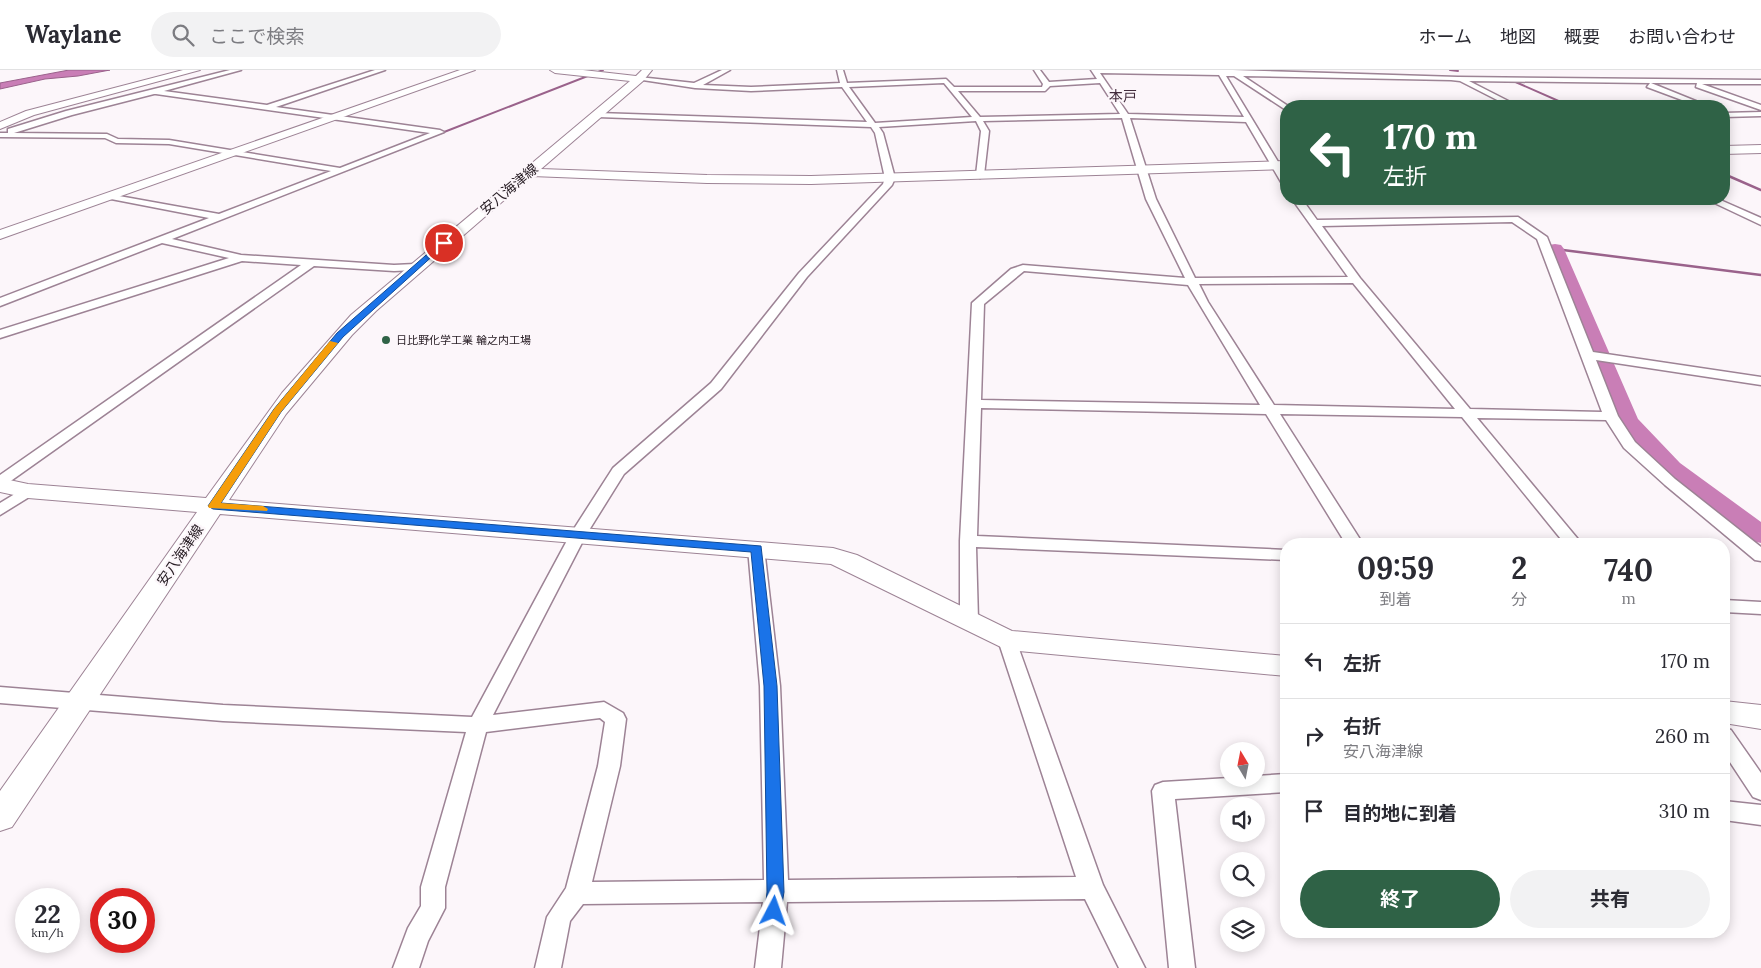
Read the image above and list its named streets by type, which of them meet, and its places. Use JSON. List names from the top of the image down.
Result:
{
  "streets": {
    "street": ["安八海津線"]
  },
  "districts": ["本戸"],
  "places": ["日比野化学工業 輪之内工場"],
  "north": "top",
  "page": {
    "header": "Waylane",
    "search": "ここで検索",
    "nav": [
      "ホーム",
      "地図",
      "概要",
      "お問い合わせ"
    ],
    "turn": ["170 m", "左折"],
    "eta": [
      "09:59",
      "到着",
      "2",
      "分",
      "740",
      "m"
    ],
    "list": [
      {
        "name": "左折",
        "value": "170 m"
      },
      {
        "name": "右折",
        "note": "安八海津線",
        "value": "260 m"
      },
      {
        "name": "目的地に到着",
        "value": "310 m"
      }
    ],
    "buttons": ["終了", "共有"],
    "speed": "22 km/h",
    "limit": "30"
  }
}
